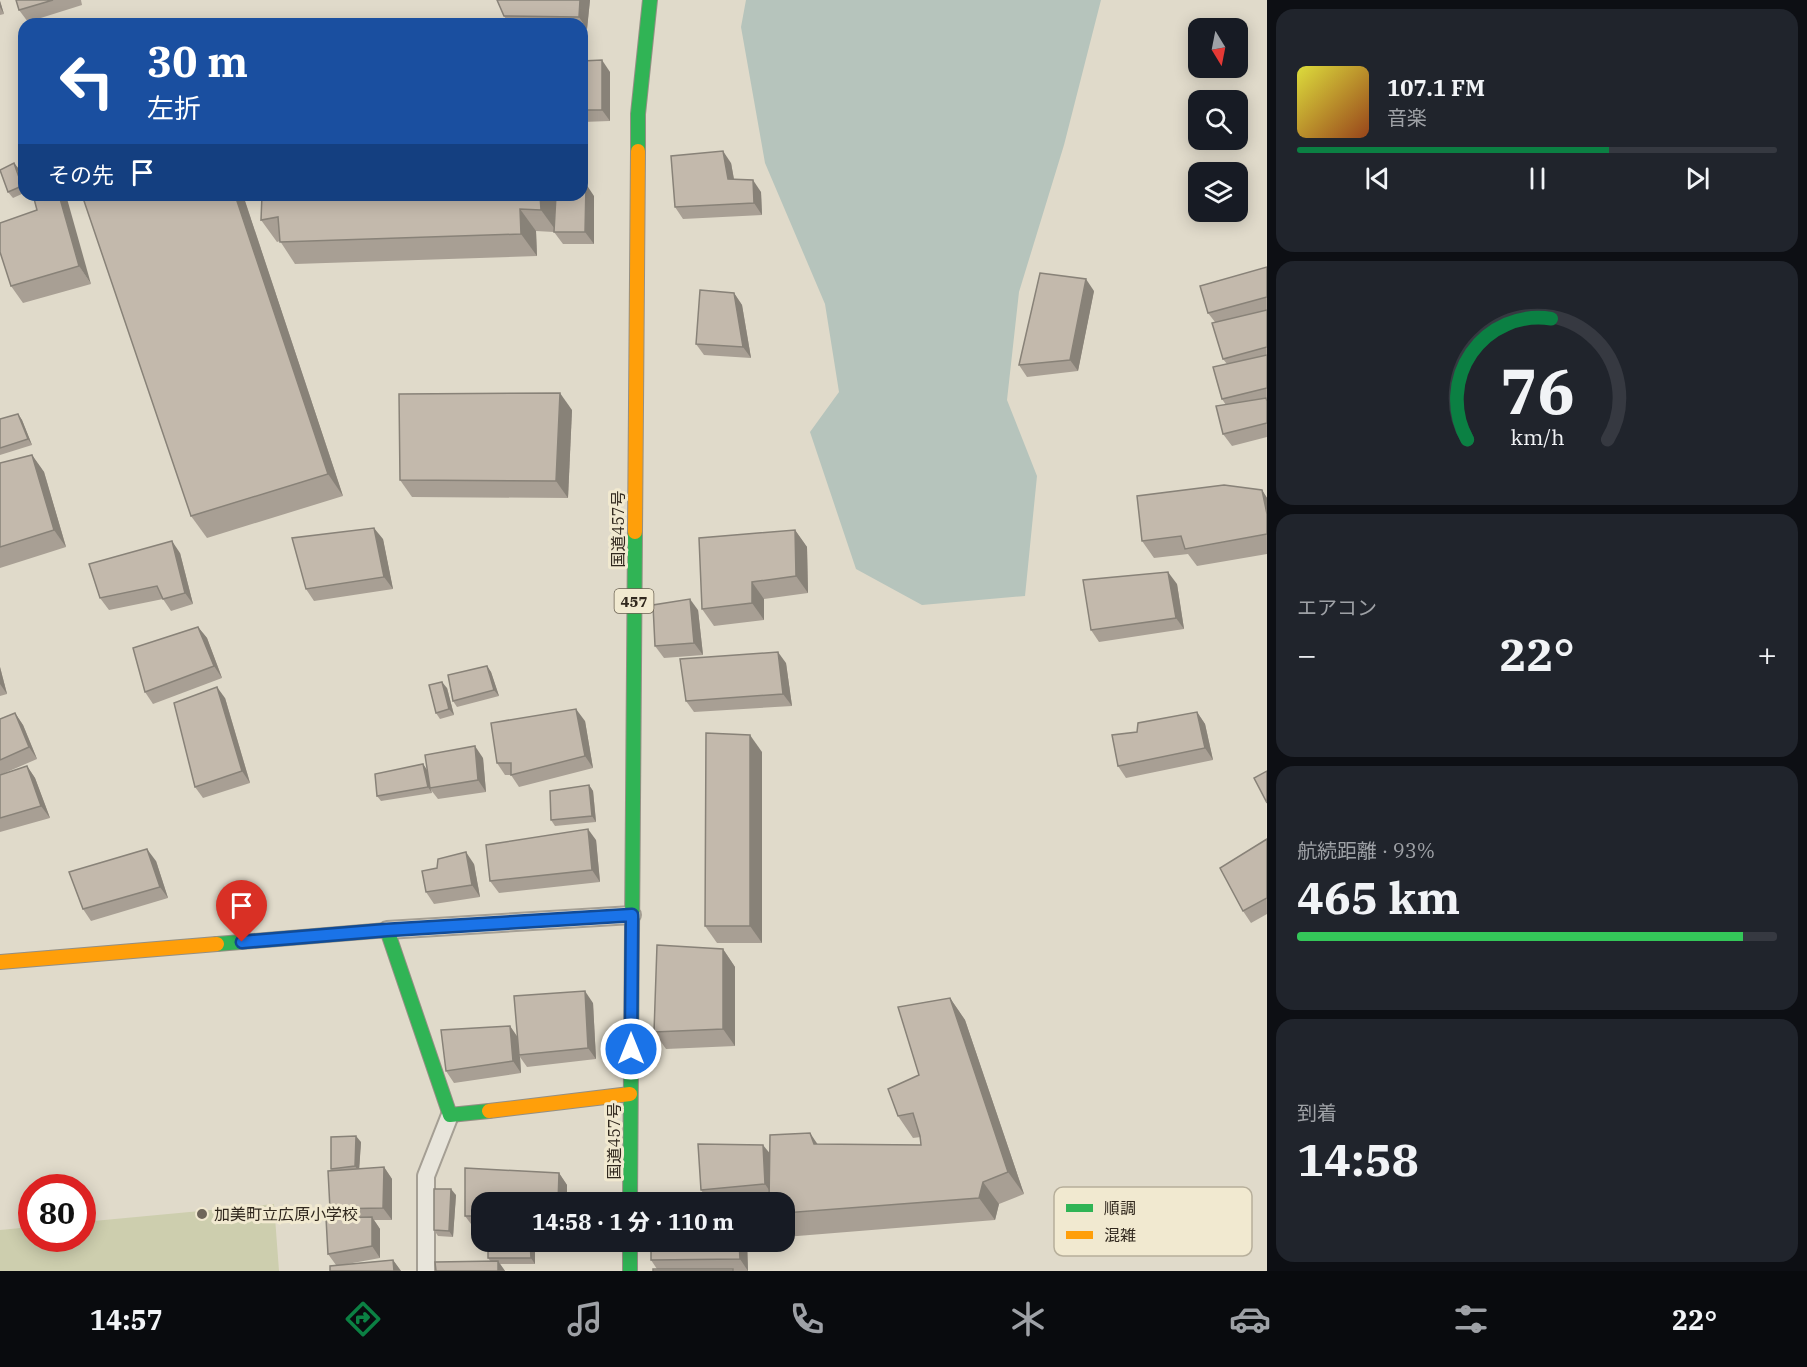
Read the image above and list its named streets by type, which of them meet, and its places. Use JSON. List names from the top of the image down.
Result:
{
  "streets": {
    "main road": ["国道457号", "457"]
  },
  "places": ["加美町立広原小学校"],
  "legend": ["順調", "混雑"],
  "north": "bottom",
  "page": {
    "turn": ["30 m", "左折"],
    "song": ["107.1 FM", "音楽"],
    "then": "その先",
    "tile": [
      "エアコン",
      ["航続距離 · 93%", "465 km"],
      ["到着", "14:58"]
    ],
    "heat": ["−", "22°", "+"],
    "limit": "80",
    "trip": "14:58 · 1 分 · 110 m",
    "tabs": ["14:57", "22°"],
    "gauge": ["76", "km/h"]
  }
}
